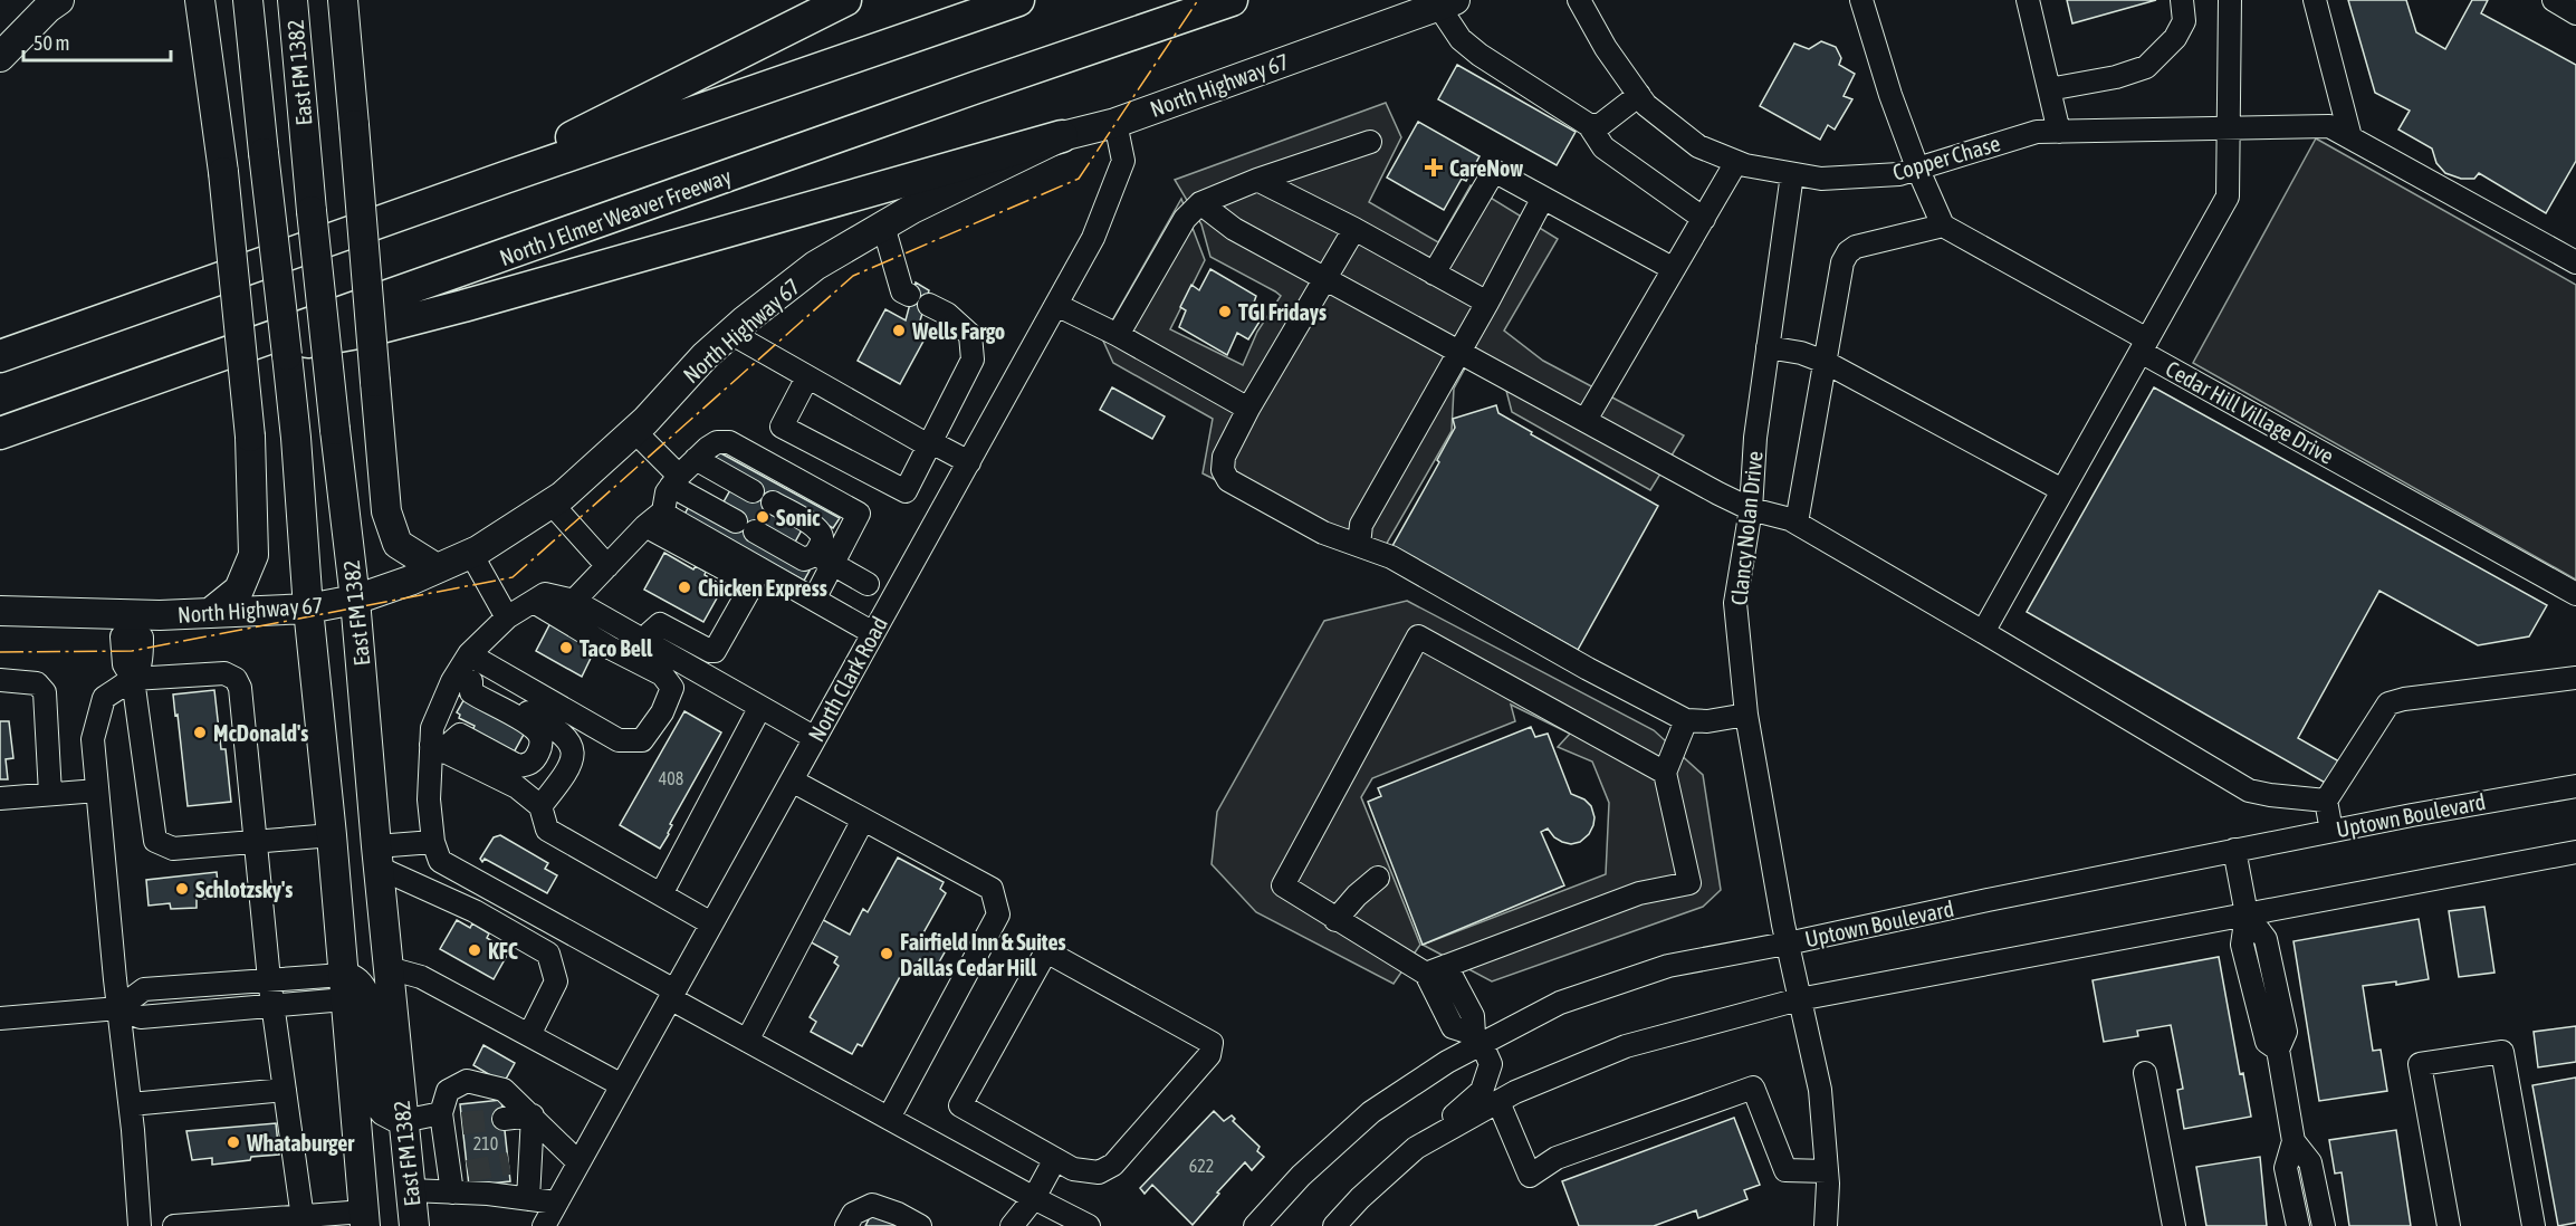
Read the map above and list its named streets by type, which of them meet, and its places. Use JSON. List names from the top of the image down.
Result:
{
  "streets": {
    "highway": ["North J Elmer Weaver Freeway"],
    "main road": ["East FM 1382", "North Highway 67"],
    "street": [
      "Copper Chase",
      "Cedar Hill Village Drive",
      "Clancy Nolan Drive",
      "North Clark Road",
      "Uptown Boulevard"
    ]
  },
  "crossings": [
    ["East FM 1382", "North Highway 67"],
    ["North Highway 67", "North Clark Road"],
    ["Copper Chase", "Cedar Hill Village Drive"],
    ["Copper Chase", "Clancy Nolan Drive"],
    ["Clancy Nolan Drive", "Uptown Boulevard"]
  ],
  "places": {
    "health": ["CareNow"],
    "other": [
      "TGI Fridays",
      "Wells Fargo",
      "Sonic",
      "Chicken Express",
      "Taco Bell",
      "McDonald's",
      "Schlotzsky's",
      "KFC",
      "Fairfield Inn & Suites Dallas Cedar Hill",
      "Whataburger"
    ]
  },
  "house_numbers": ["408", "210", "622"],
  "scale_bar": "50 m"
}
